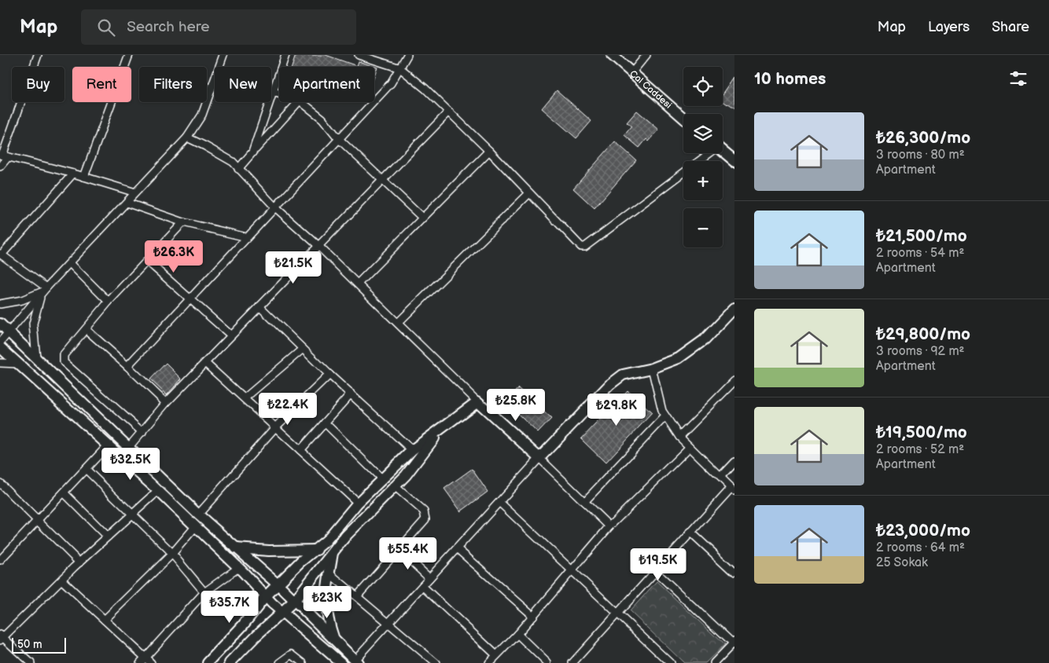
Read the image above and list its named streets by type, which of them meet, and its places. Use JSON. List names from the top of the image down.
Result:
{
  "streets": {
    "street": ["Çal Caddesi"]
  },
  "scale_bar": "50 m",
  "page": {
    "header": "Map",
    "search": "Search here",
    "nav": ["Map", "Layers", "Share"],
    "heading": "10 homes",
    "map_buttons": ["+", "−"],
    "chip": [
      "Buy",
      "Rent",
      "Filters",
      "New",
      "Apartment"
    ],
    "list": [
      {
        "name": "₺26,300/mo",
        "note": "3 rooms · 80 m² · Apartment"
      },
      {
        "name": "₺21,500/mo",
        "note": "2 rooms · 54 m² · Apartment"
      },
      {
        "name": "₺29,800/mo",
        "note": "3 rooms · 92 m² · Apartment"
      },
      {
        "name": "₺19,500/mo",
        "note": "2 rooms · 52 m² · Apartment"
      },
      {
        "name": "₺23,000/mo",
        "note": "2 rooms · 64 m² · 25 Sokak"
      }
    ],
    "price": [
      "₺26.3K",
      "₺21.5K",
      "₺25.8K",
      "₺22.4K",
      "₺29.8K",
      "₺32.5K",
      "₺55.4K",
      "₺19.5K",
      "₺23K",
      "₺35.7K"
    ],
    "scale": "50 m"
  }
}
